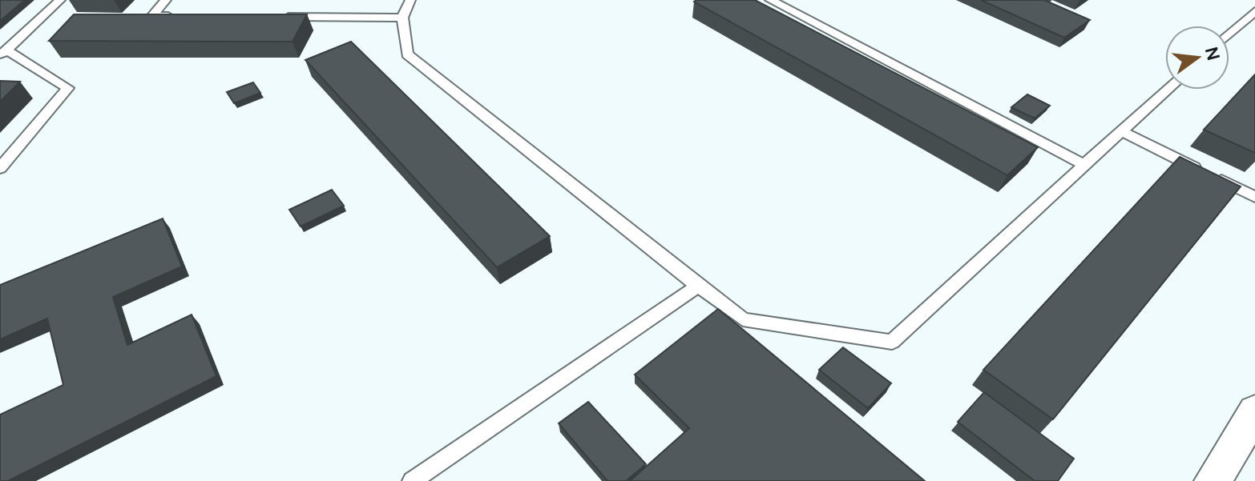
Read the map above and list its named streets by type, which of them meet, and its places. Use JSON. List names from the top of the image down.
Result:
{
  "north": "right"
}
